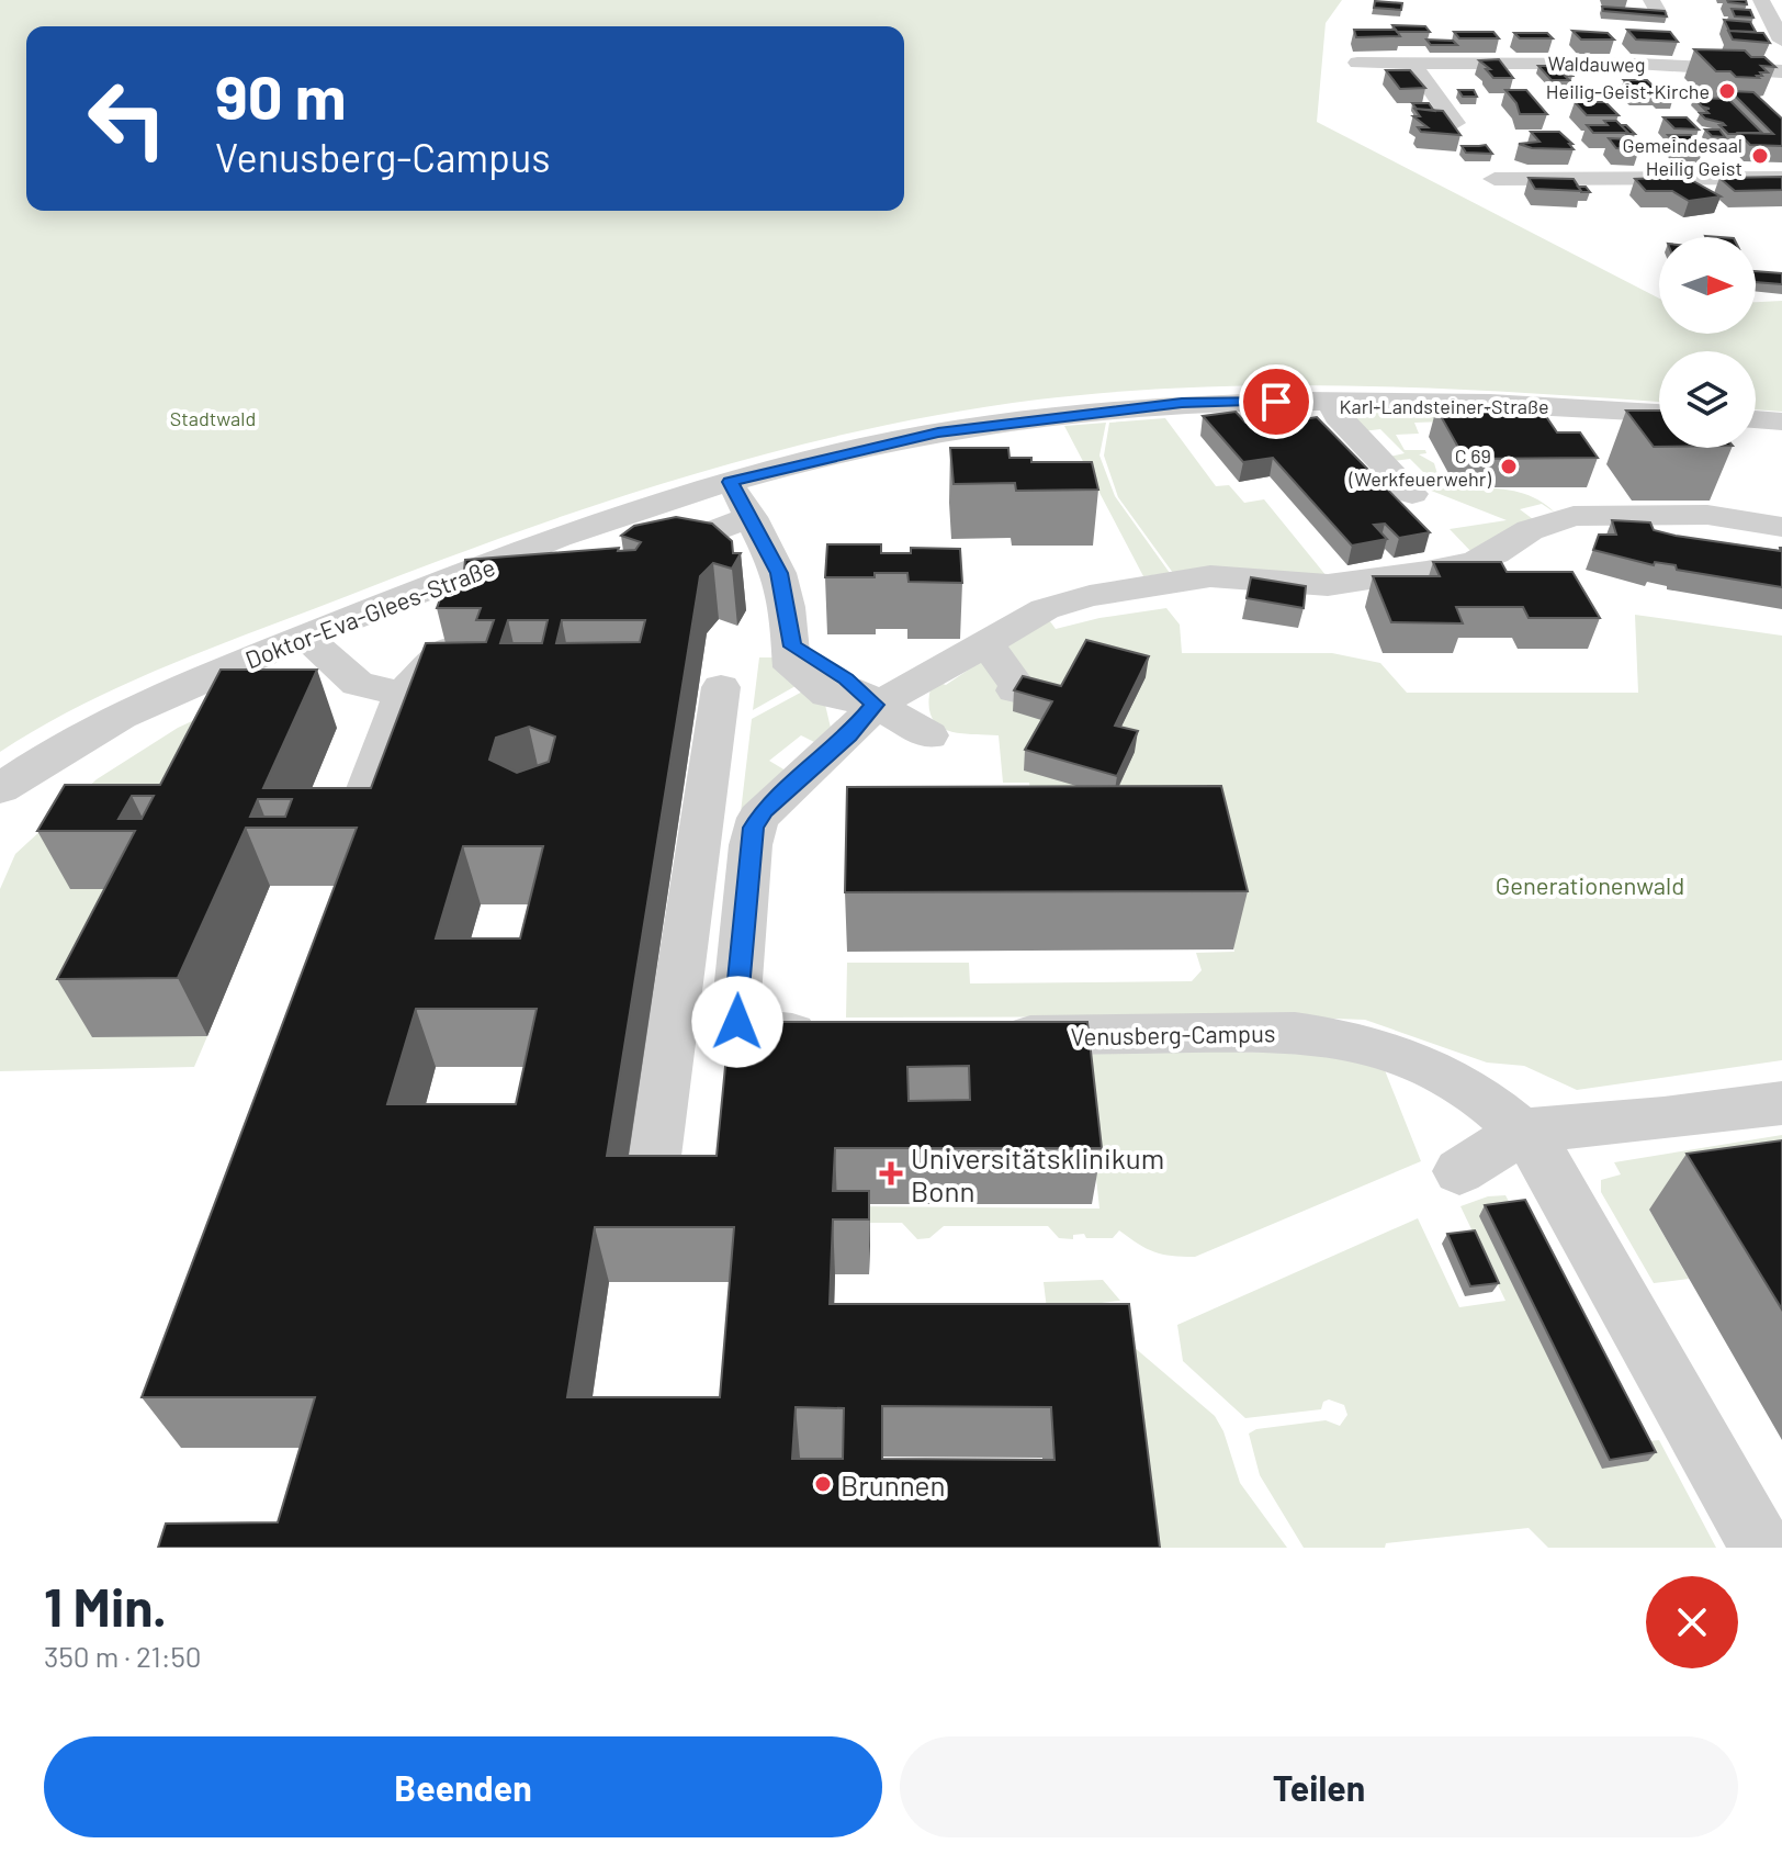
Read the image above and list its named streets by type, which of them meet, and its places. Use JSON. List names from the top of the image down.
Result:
{
  "streets": {
    "street": [
      "Waldauweg",
      "Karl-Landsteiner-Straße",
      "Doktor-Eva-Glees-Straße",
      "Venusberg-Campus"
    ]
  },
  "crossings": [
    ["Karl-Landsteiner-Straße", "Doktor-Eva-Glees-Straße"]
  ],
  "parks": ["Stadtwald", "Generationenwald"],
  "places": {
    "other": [
      "Heilig-Geist-Kirche",
      "Gemeindesaal Heilig Geist",
      "C 69 (Werkfeuerwehr)",
      "Brunnen"
    ],
    "health": ["Universitätsklinikum Bonn"]
  },
  "north": "right",
  "page": {
    "turn": ["90 m", "Venusberg-Campus"],
    "heading": ["1 Min.", "350 m · 21:50"],
    "buttons": ["Beenden", "Teilen"]
  }
}
